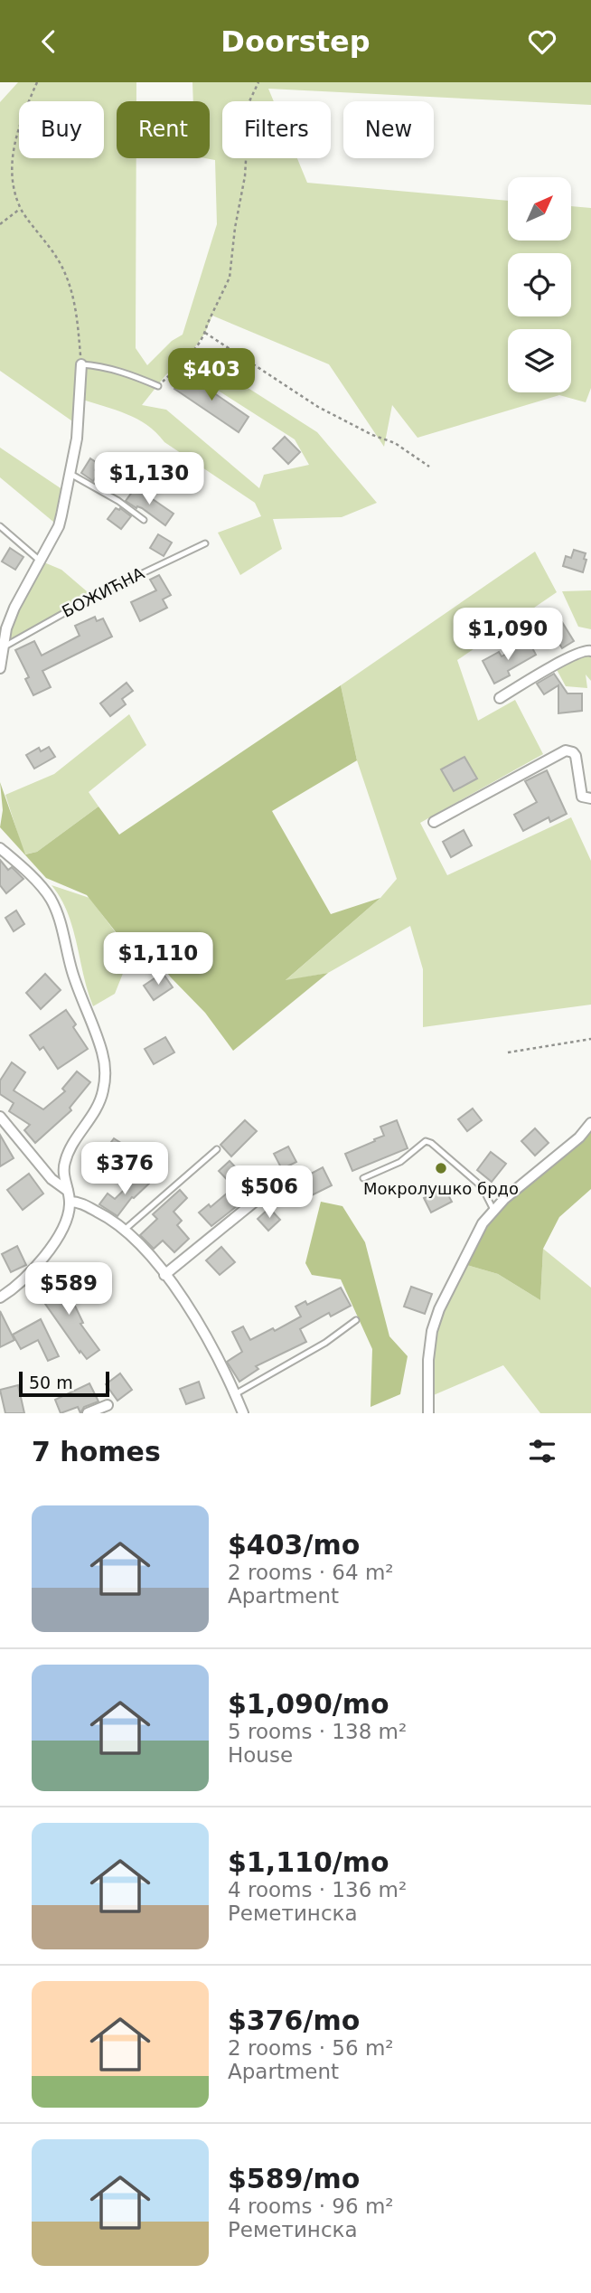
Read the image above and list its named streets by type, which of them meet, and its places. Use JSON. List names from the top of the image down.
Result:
{
  "streets": {
    "lane": ["БОЖИЋНА"]
  },
  "places": ["Мокролушко брдо"],
  "scale_bar": "50 m",
  "north": "top right",
  "page": {
    "header": "Doorstep",
    "chip": [
      "Buy",
      "Rent",
      "Filters",
      "New"
    ],
    "price": [
      "$403",
      "$1,130",
      "$1,090",
      "$1,110",
      "$376",
      "$506",
      "$589"
    ],
    "scale": "50 m",
    "heading": "7 homes",
    "list": [
      {
        "name": "$403/mo",
        "note": "2 rooms · 64 m² · Apartment"
      },
      {
        "name": "$1,090/mo",
        "note": "5 rooms · 138 m² · House"
      },
      {
        "name": "$1,110/mo",
        "note": "4 rooms · 136 m² · Реметинска"
      },
      {
        "name": "$376/mo",
        "note": "2 rooms · 56 m² · Apartment"
      },
      {
        "name": "$589/mo",
        "note": "4 rooms · 96 m² · Реметинска"
      }
    ]
  }
}
